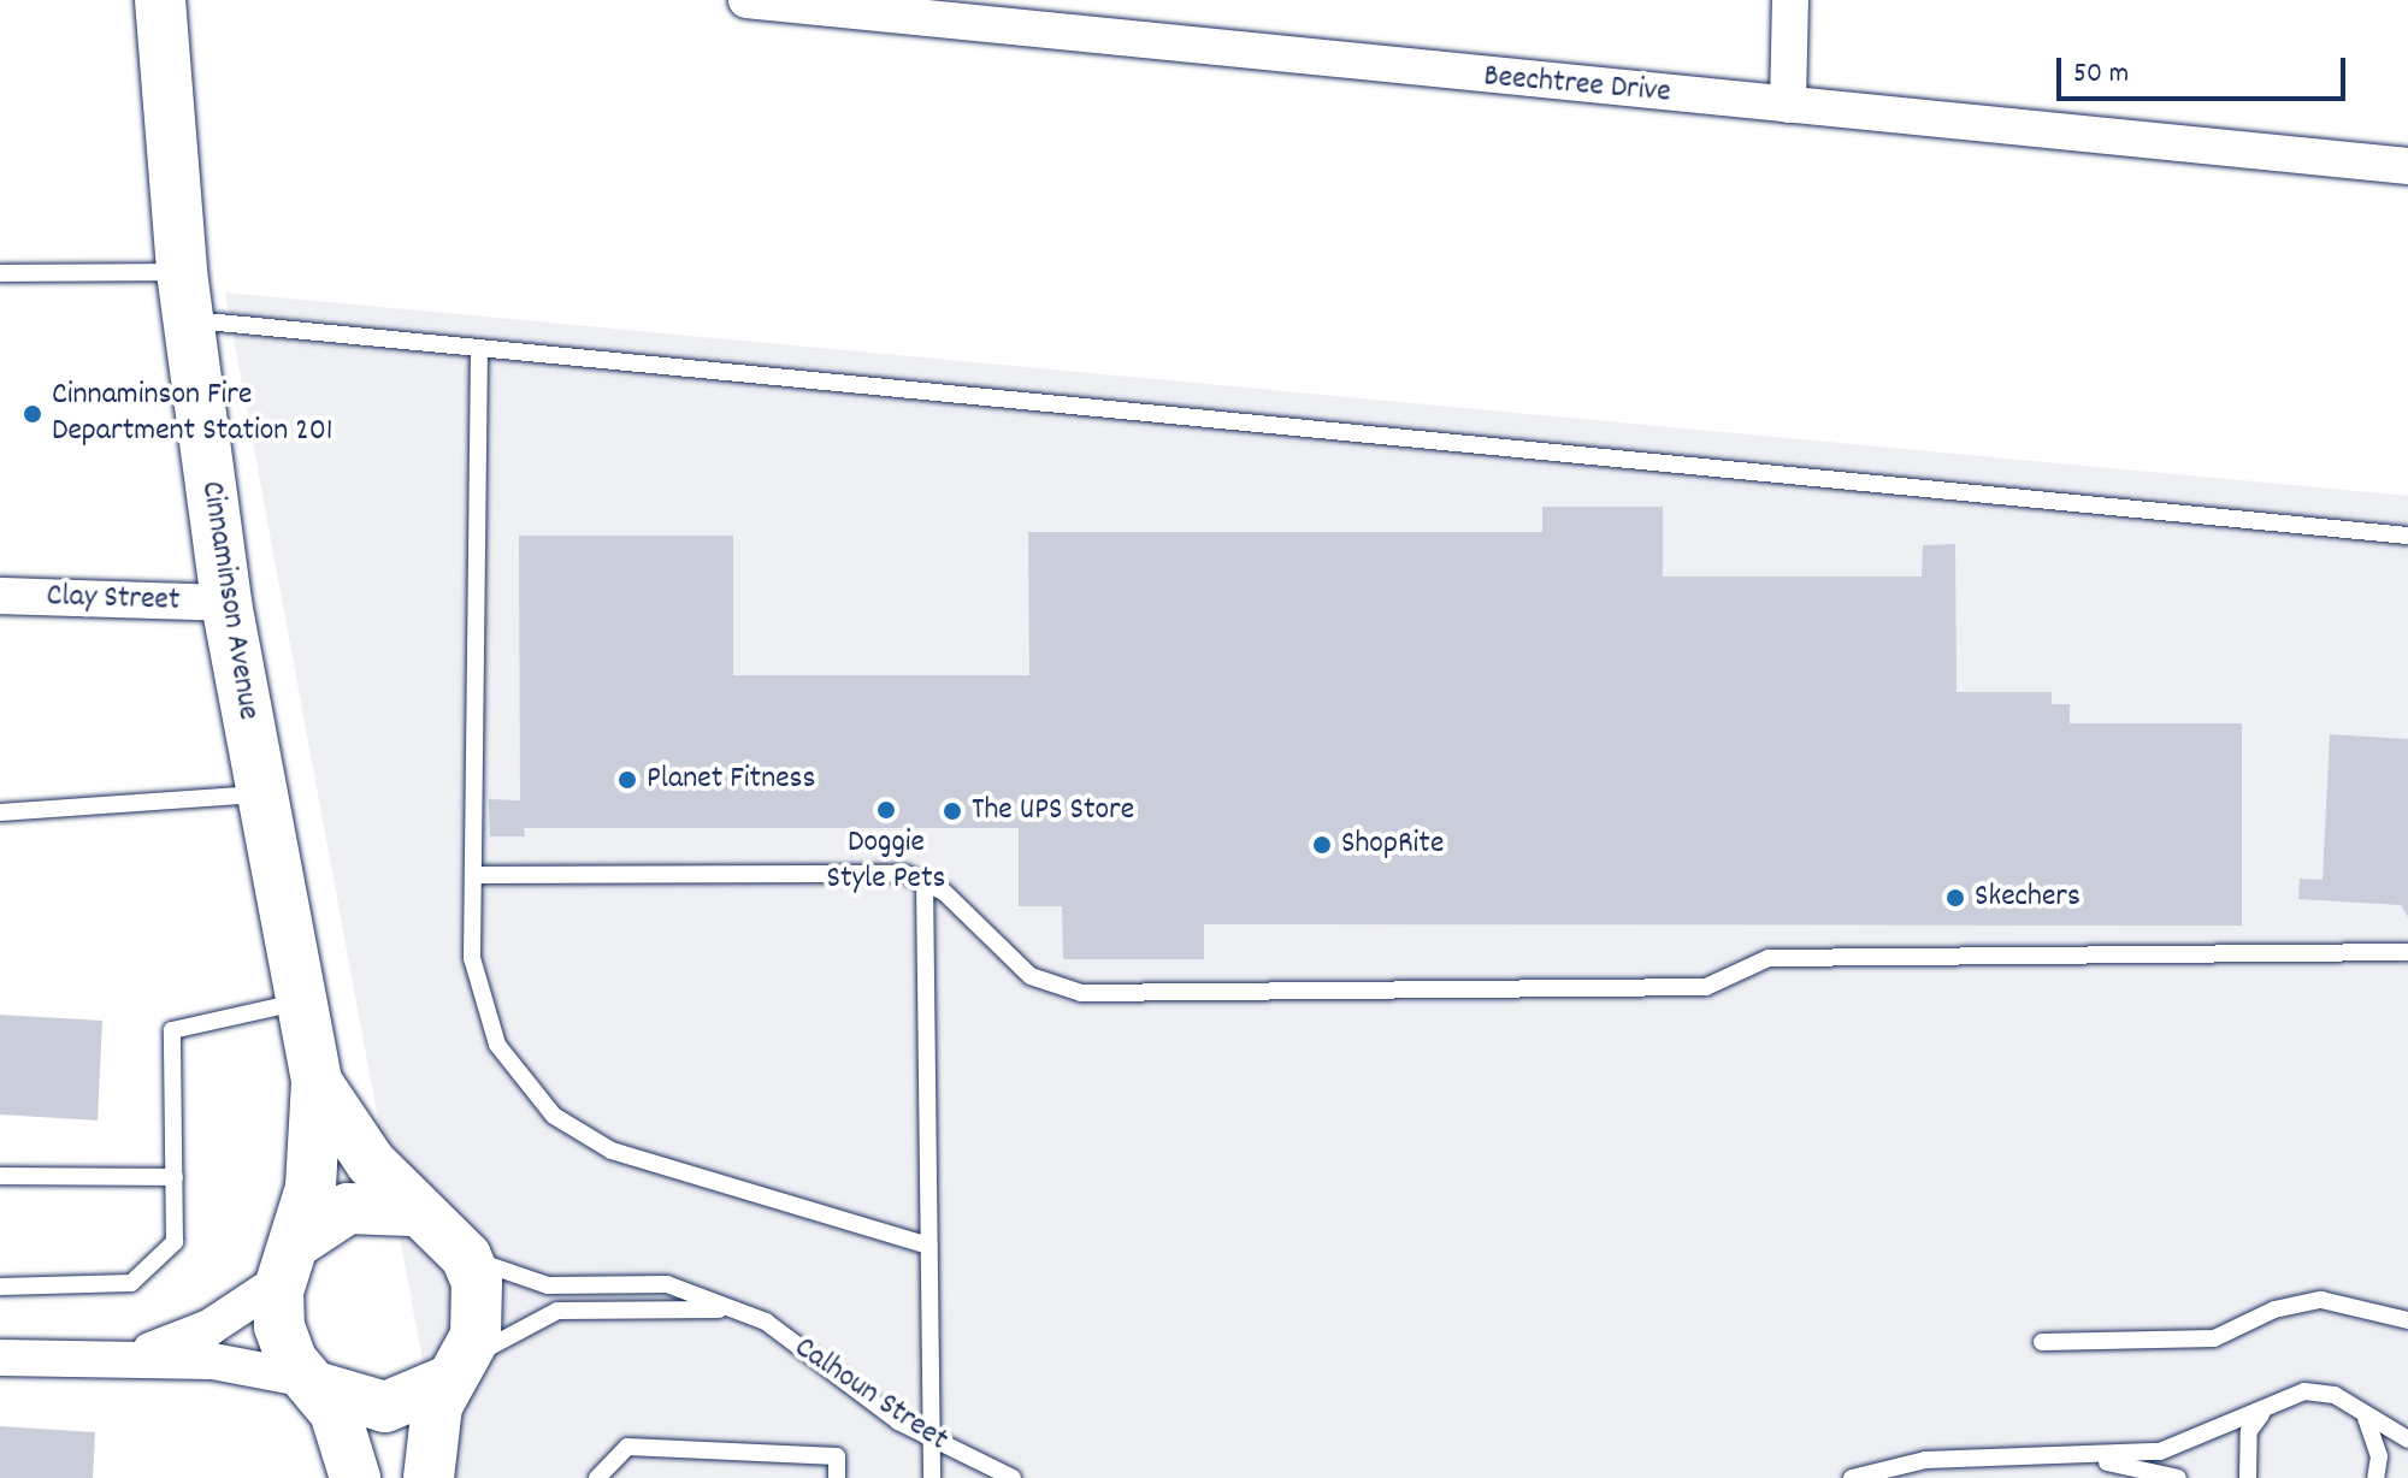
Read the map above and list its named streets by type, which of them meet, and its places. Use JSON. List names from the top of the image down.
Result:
{
  "streets": {
    "main road": ["Cinnaminson Avenue", "Calhoun Street"],
    "street": ["Beechtree Drive", "Clay Street"]
  },
  "crossings": [
    ["Clay Street", "Cinnaminson Avenue"],
    ["Cinnaminson Avenue", "Calhoun Street"]
  ],
  "places": [
    "Cinnaminson Fire Department Station 201",
    "Planet Fitness",
    "Doggie Style Pets",
    "The UPS Store",
    "ShopRite",
    "Skechers"
  ],
  "scale_bar": "50 m"
}
